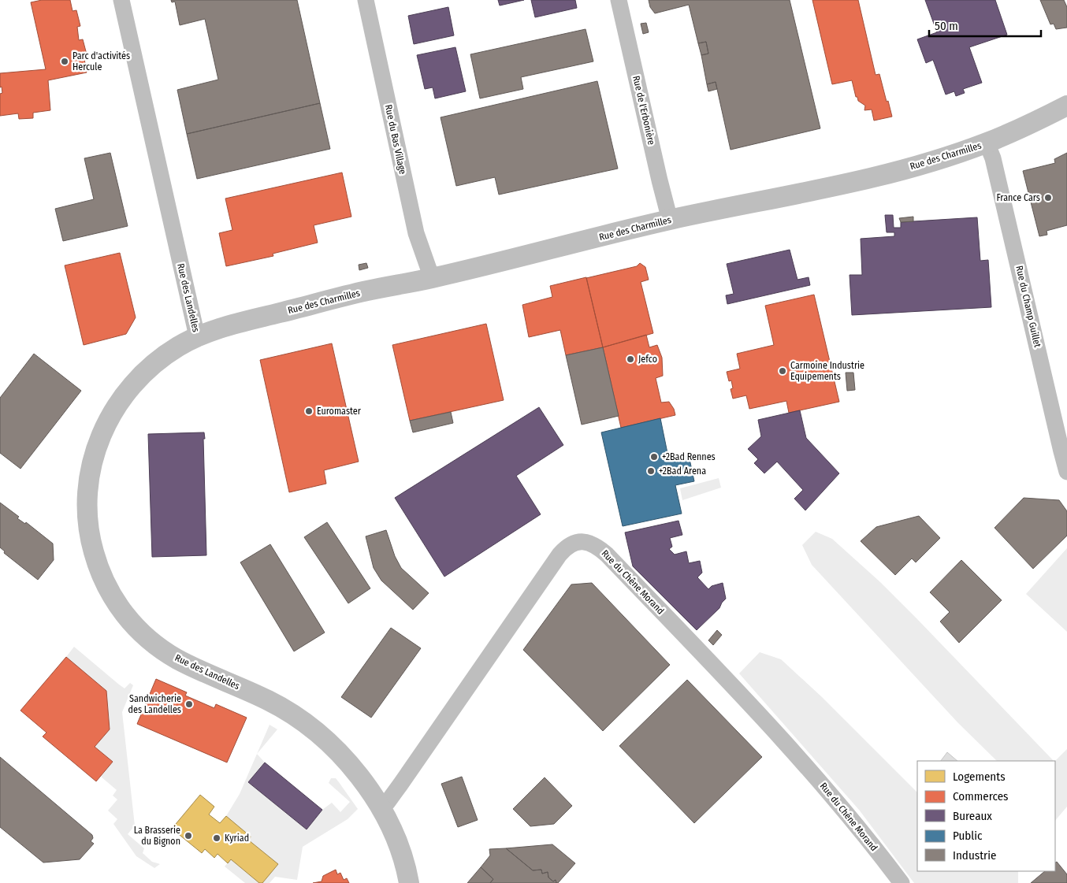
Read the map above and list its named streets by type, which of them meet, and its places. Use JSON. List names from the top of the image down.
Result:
{
  "streets": {
    "street": [
      "Rue de l'Erbonière",
      "Rue du Bas Village",
      "Rue des Charmilles",
      "Rue des Landelles",
      "Rue du Champ Guillet",
      "Rue du Chêne Morand"
    ]
  },
  "crossings": [
    ["Rue de l'Erbonière", "Rue des Charmilles"],
    ["Rue du Bas Village", "Rue des Charmilles"],
    ["Rue des Charmilles", "Rue des Landelles"],
    ["Rue des Charmilles", "Rue du Champ Guillet"],
    ["Rue des Landelles", "Rue du Chêne Morand"]
  ],
  "places": [
    "Parc d'activités Hercule",
    "France Cars",
    "Jefco",
    "Carmoine Industrie Equipements",
    "Euromaster",
    "+2Bad Rennes",
    "+2Bad Arena",
    "Sandwicherie des Landelles",
    "La Brasserie du Bignon",
    "Kyriad"
  ],
  "legend": [
    "Logements",
    "Commerces",
    "Bureaux",
    "Public",
    "Industrie"
  ],
  "scale_bar": "50 m"
}
